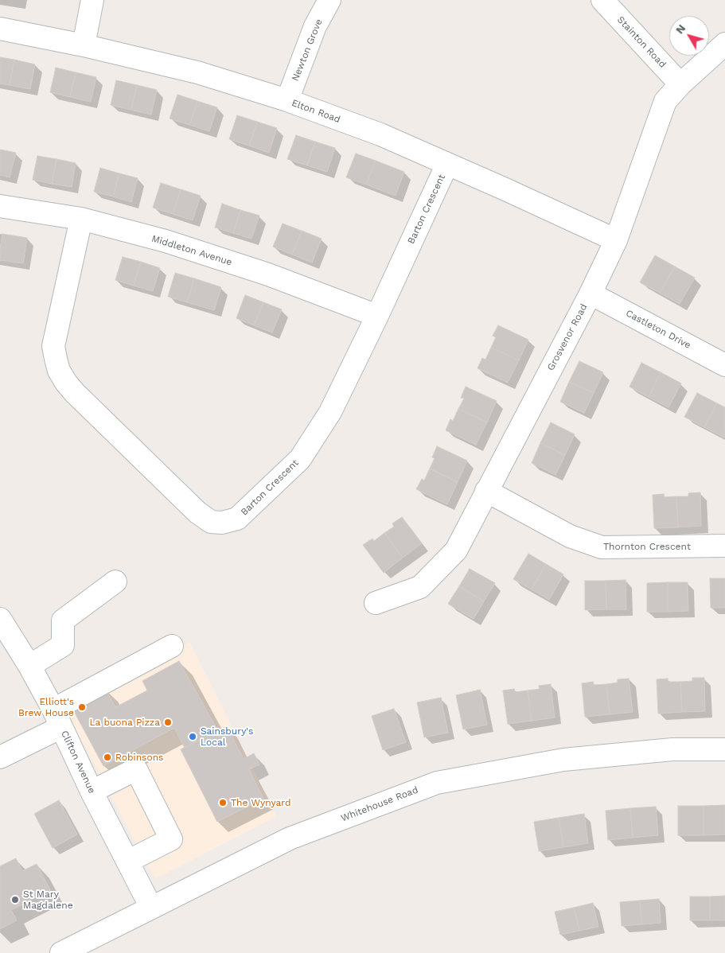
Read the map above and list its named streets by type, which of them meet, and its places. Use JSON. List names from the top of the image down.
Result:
{
  "streets": {
    "street": [
      "Stainton Road",
      "Newton Grove",
      "Elton Road",
      "Barton Crescent",
      "Middleton Avenue",
      "Castleton Drive",
      "Grosvenor Road",
      "Thornton Crescent",
      "Clifton Avenue",
      "Whitehouse Road"
    ]
  },
  "crossings": [
    ["Stainton Road", "Grosvenor Road"],
    ["Newton Grove", "Elton Road"],
    ["Elton Road", "Barton Crescent"],
    ["Elton Road", "Grosvenor Road"],
    ["Barton Crescent", "Middleton Avenue"],
    ["Castleton Drive", "Grosvenor Road"],
    ["Grosvenor Road", "Thornton Crescent"],
    ["Clifton Avenue", "Whitehouse Road"]
  ],
  "places": [
    "Elliott's Brew House",
    "La buona Pizza",
    "Sainsbury's Local",
    "Robinsons",
    "The Wynyard",
    "St Mary Magdalene"
  ],
  "north": "top left"
}
